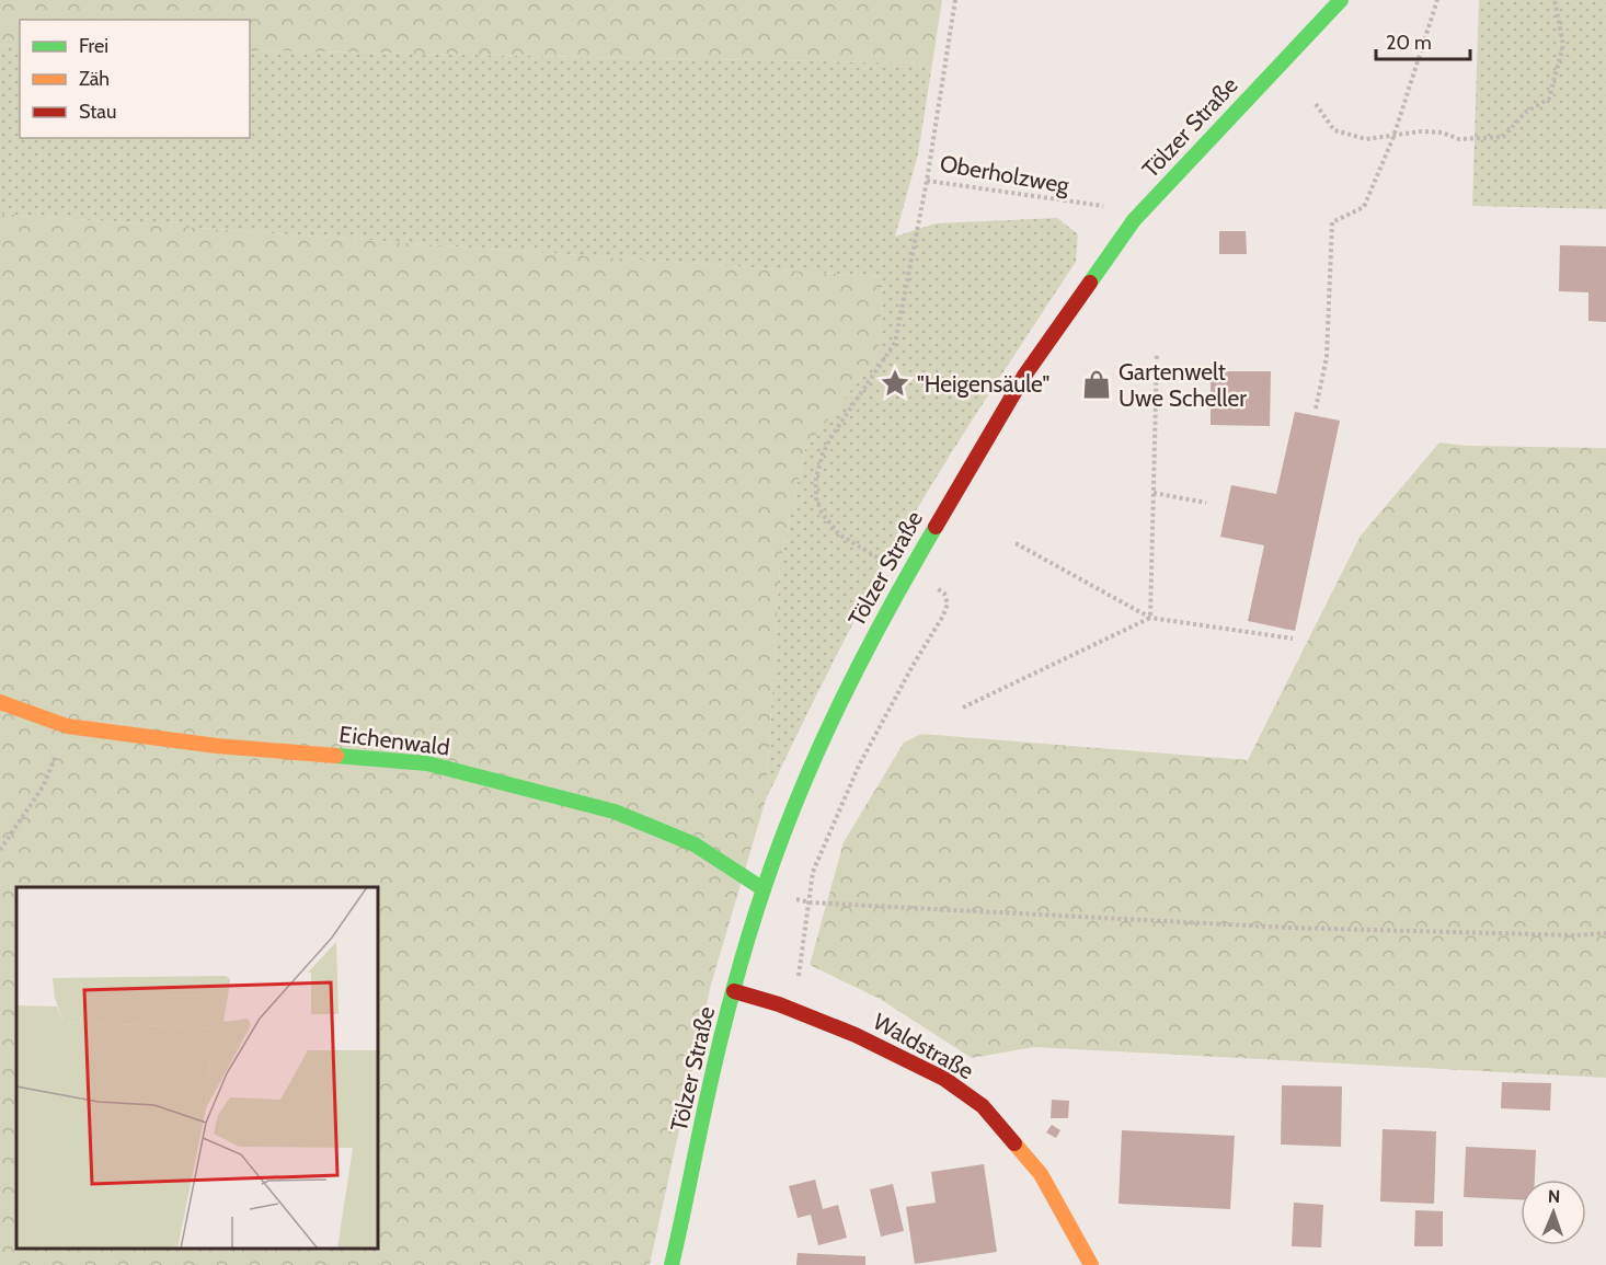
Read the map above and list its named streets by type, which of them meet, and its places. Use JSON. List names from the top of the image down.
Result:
{
  "streets": {
    "main road": ["Tölzer Straße", "Eichenwald", "Waldstraße"],
    "path": ["Oberholzweg"]
  },
  "crossings": [
    ["Tölzer Straße", "Oberholzweg"],
    ["Tölzer Straße", "Eichenwald"],
    ["Tölzer Straße", "Waldstraße"]
  ],
  "places": {
    "place": ["\"Heigensäule\""],
    "shop": ["Gartenwelt Uwe Scheller"]
  },
  "legend": ["Frei", "Zäh", "Stau"],
  "scale_bar": "20 m",
  "north": "top"
}
